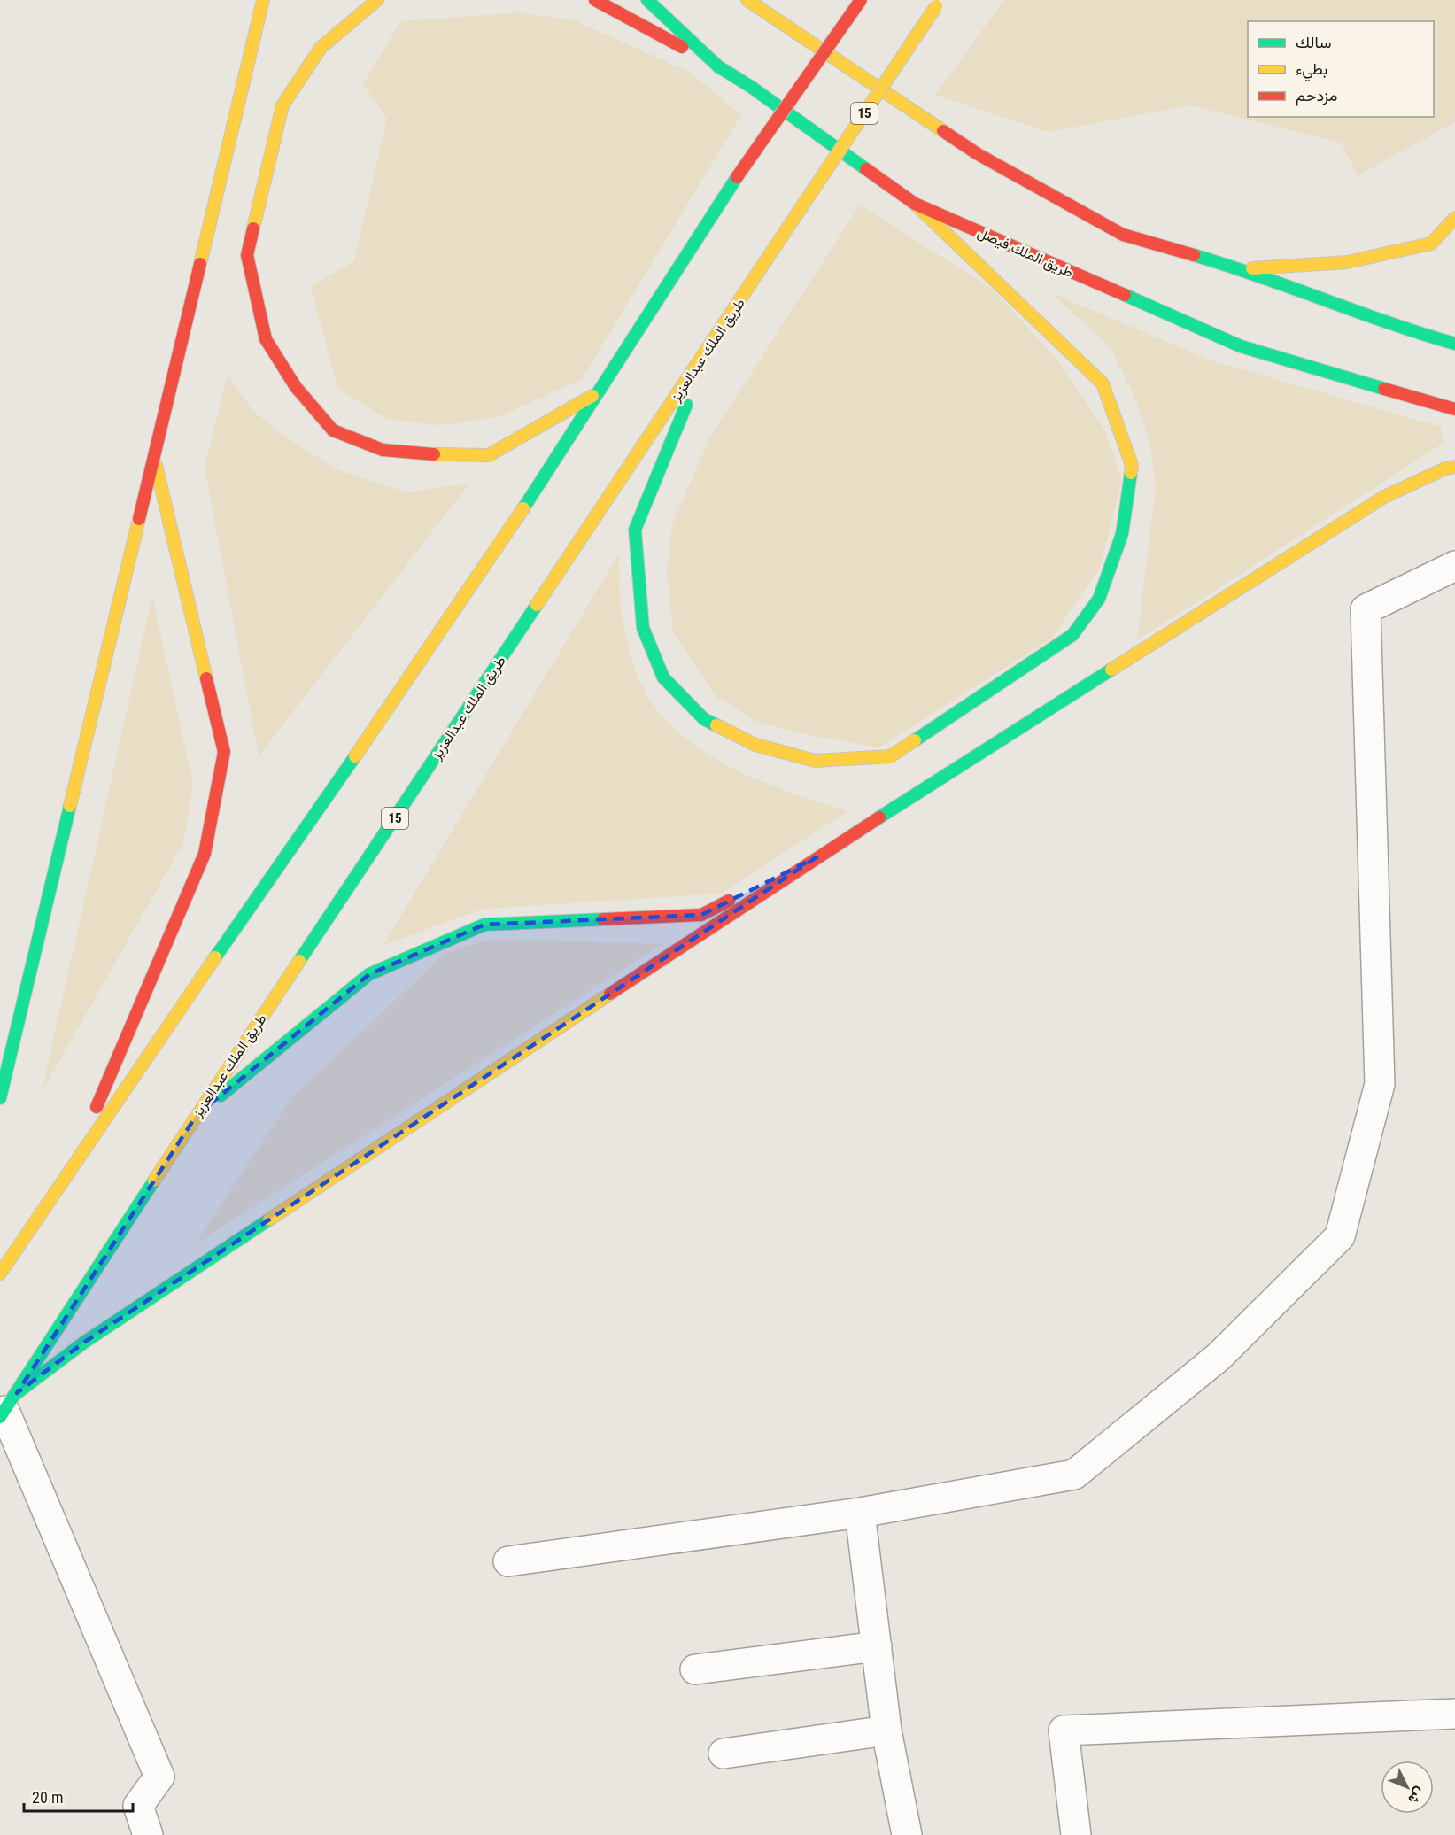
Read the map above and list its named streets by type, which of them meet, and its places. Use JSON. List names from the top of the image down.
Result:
{
  "streets": {
    "highway": ["15", "طريق الملك فيصل", "طريق الملك عبدالعزيز"]
  },
  "legend": ["سالك", "بطيء", "مزدحم"],
  "scale_bar": "20 m",
  "north": "bottom right"
}
